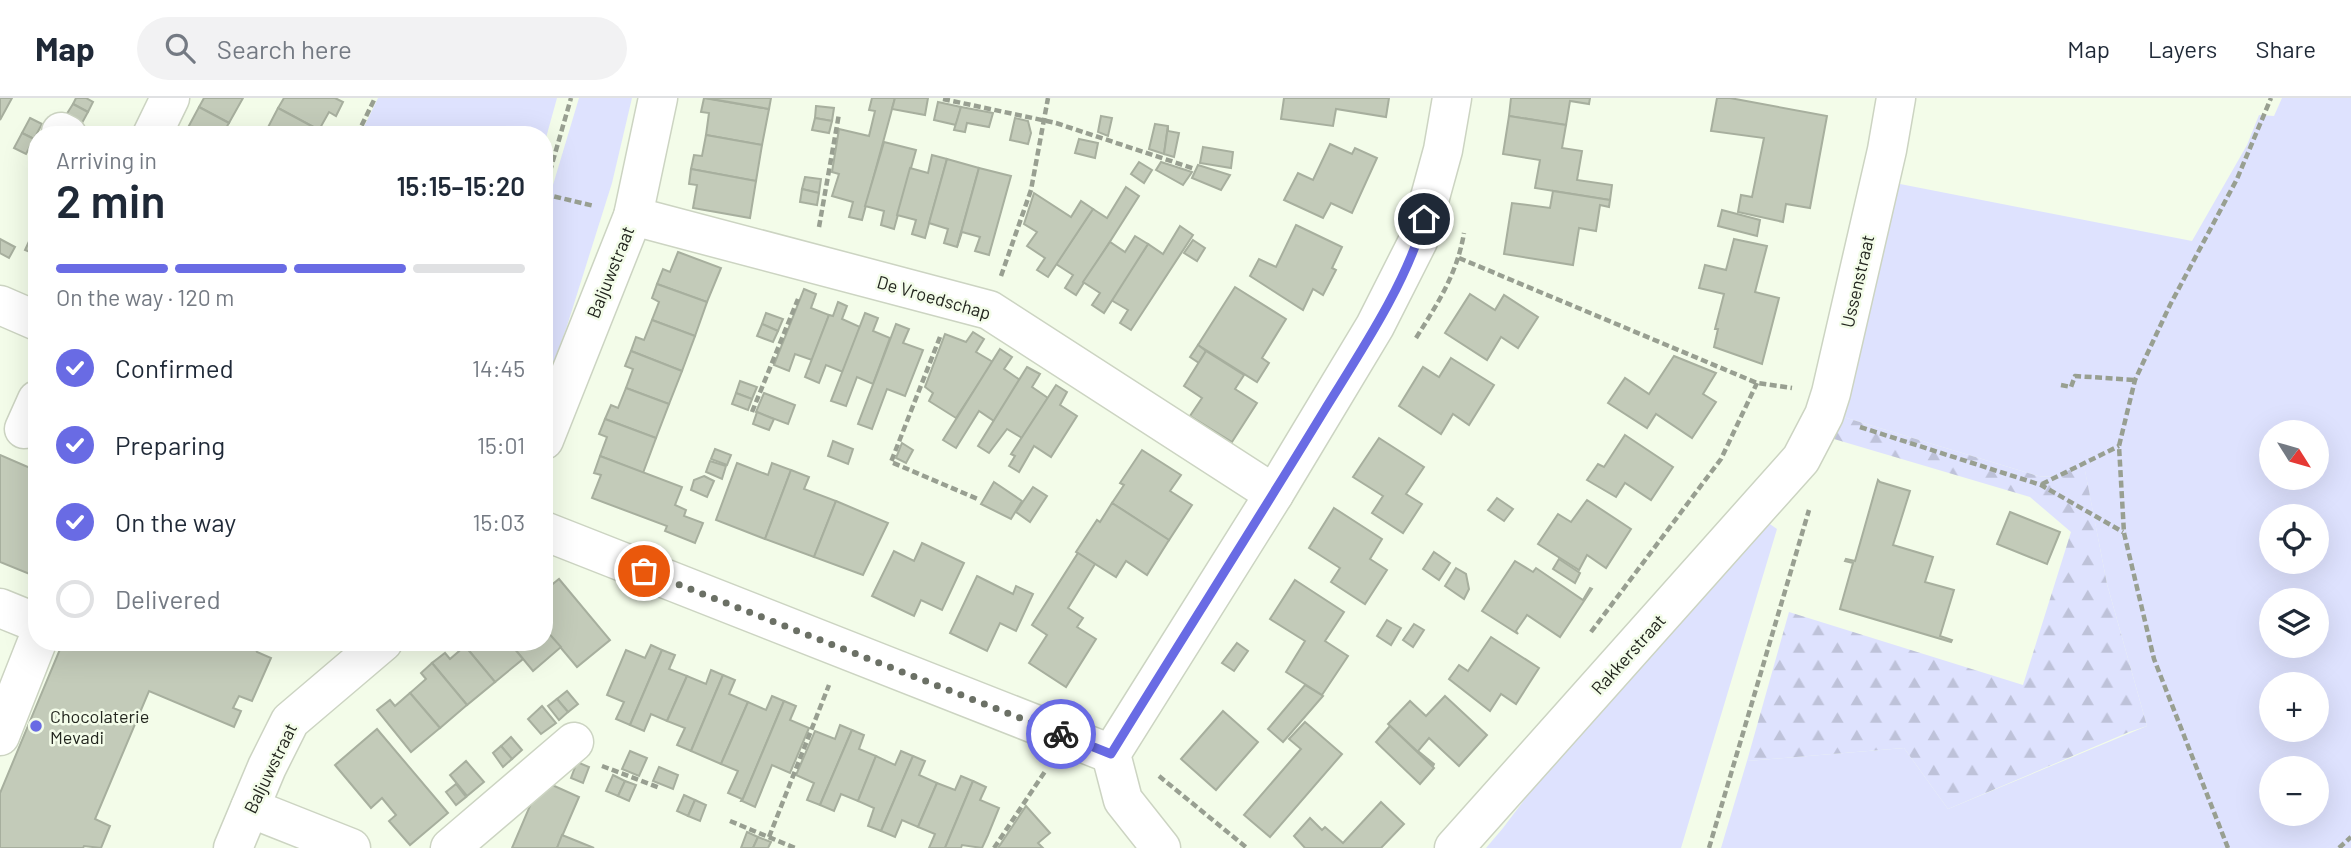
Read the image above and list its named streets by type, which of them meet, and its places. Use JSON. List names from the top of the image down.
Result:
{
  "streets": {
    "street": [
      "Baljuwstraat",
      "Ussenstraat",
      "De Vroedschap",
      "Rakkerstraat"
    ]
  },
  "crossings": [
    ["Baljuwstraat", "De Vroedschap"],
    ["Ussenstraat", "Rakkerstraat"]
  ],
  "places": ["Chocolaterie Mevadi"],
  "north": "bottom right",
  "page": {
    "header": "Map",
    "search": "Search here",
    "nav": ["Map", "Layers", "Share"],
    "heading": ["2 min", "Arriving in", "15:15–15:20"],
    "bar": "On the way · 120 m",
    "list": [
      ["Confirmed", "14:45"],
      ["Preparing", "15:01"],
      ["On the way", "15:03"],
      "Delivered"
    ],
    "map_buttons": ["+", "−"]
  }
}
